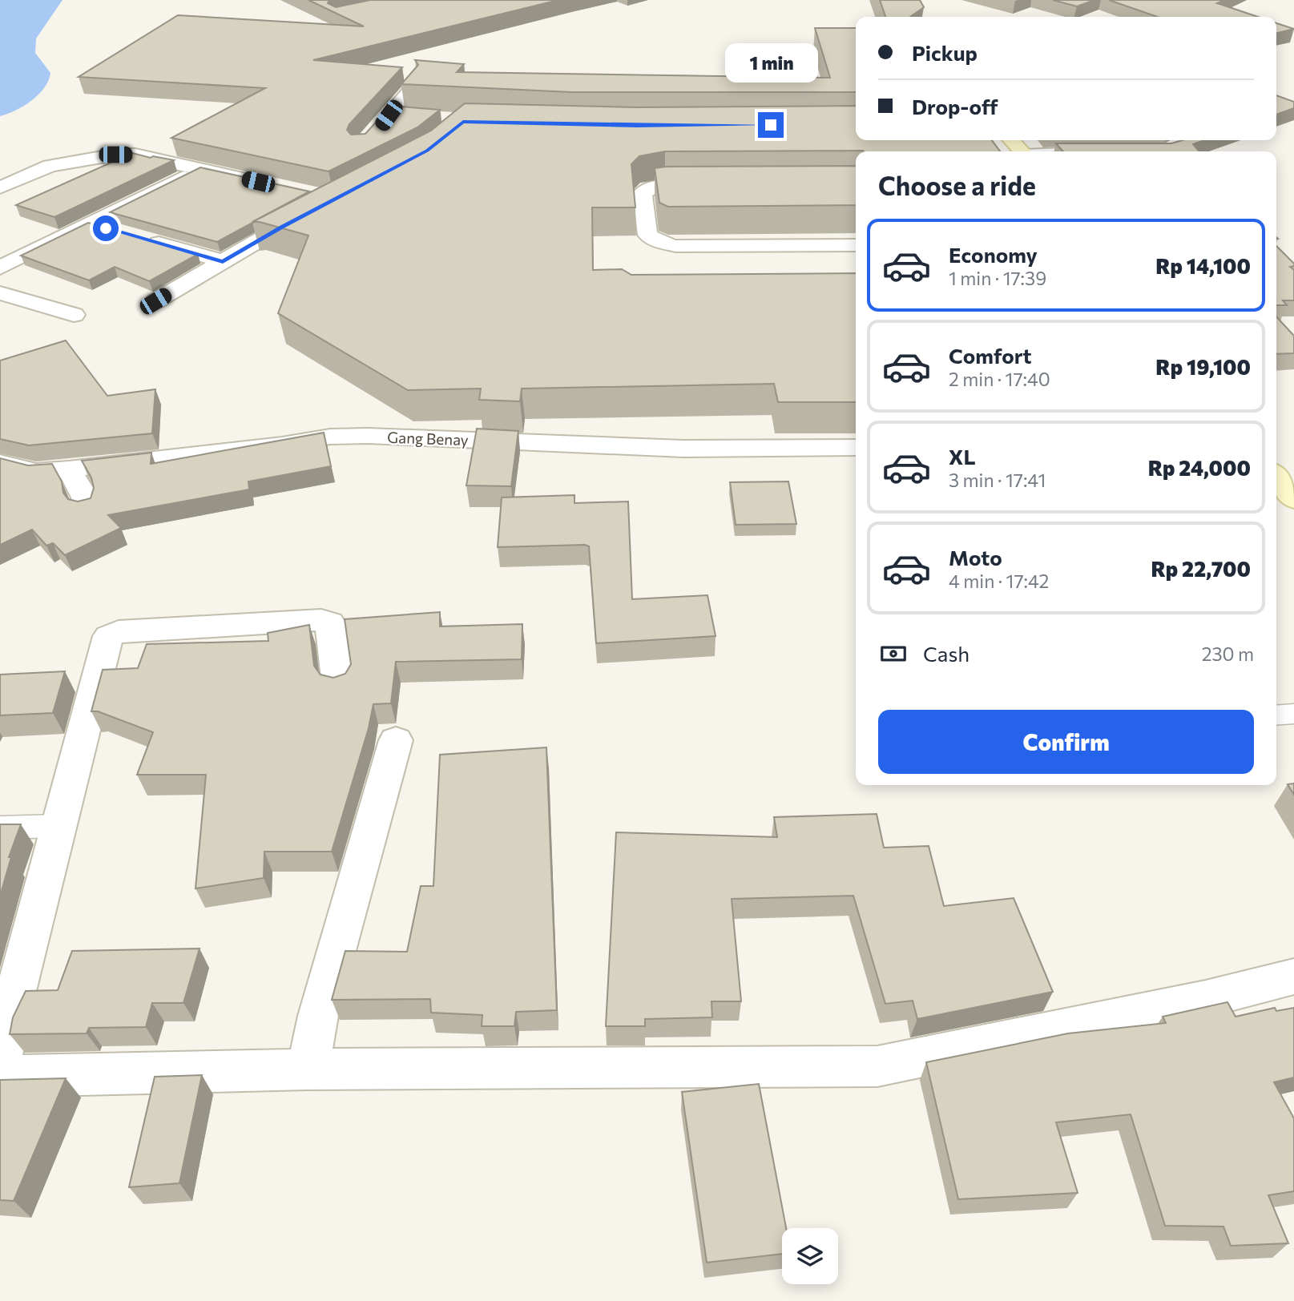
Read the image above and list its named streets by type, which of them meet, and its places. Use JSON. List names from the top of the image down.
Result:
{
  "streets": {
    "street": ["Gang Benay"]
  },
  "page": {
    "banner": ["Pickup", "Drop-off"],
    "bubble": "1 min",
    "heading": "Choose a ride",
    "list": [
      {
        "name": "Economy",
        "note": "1 min · 17:39",
        "value": "Rp 14,100"
      },
      {
        "name": "Comfort",
        "note": "2 min · 17:40",
        "value": "Rp 19,100"
      },
      {
        "name": "XL",
        "note": "3 min · 17:41",
        "value": "Rp 24,000"
      },
      {
        "name": "Moto",
        "note": "4 min · 17:42",
        "value": "Rp 22,700"
      }
    ],
    "pay": ["Cash", "230 m"],
    "buttons": "Confirm"
  }
}
